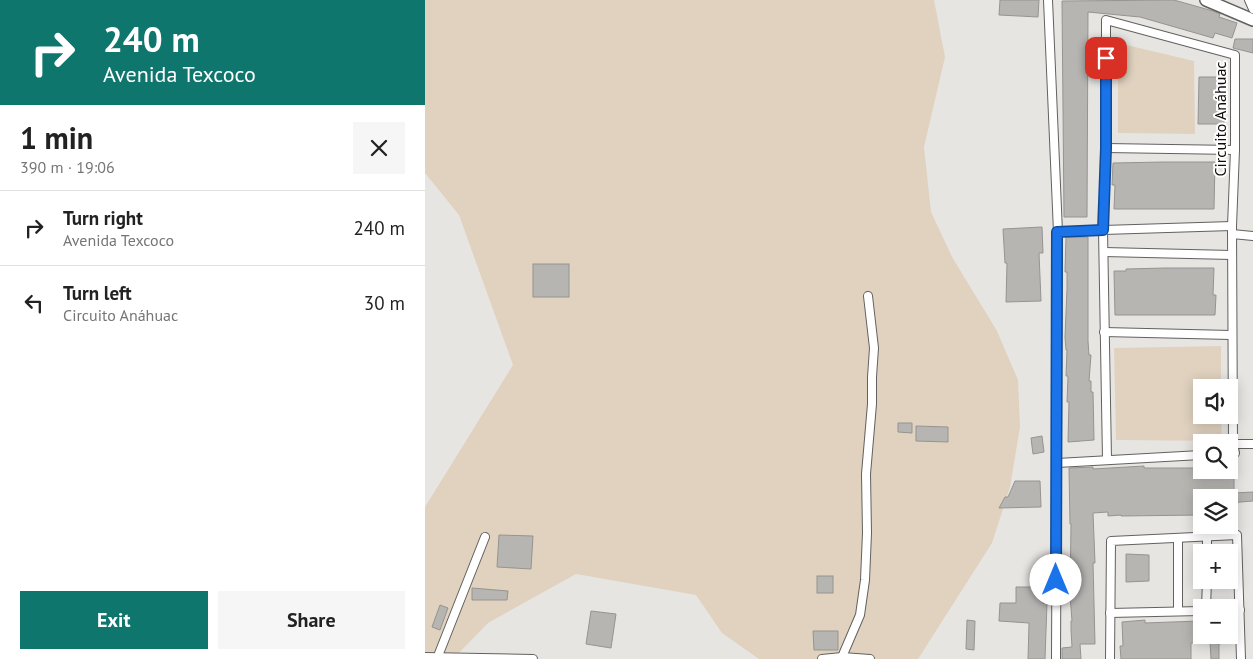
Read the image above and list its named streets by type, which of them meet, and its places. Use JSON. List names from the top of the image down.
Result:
{
  "streets": {
    "street": ["Circuito Anáhuac"]
  },
  "page": {
    "turn": ["240 m", "Avenida Texcoco"],
    "heading": ["1 min", "390 m · 19:06"],
    "list": [
      {
        "name": "Turn right",
        "note": "Avenida Texcoco",
        "value": "240 m"
      },
      {
        "name": "Turn left",
        "note": "Circuito Anáhuac",
        "value": "30 m"
      }
    ],
    "map_buttons": ["+", "−"],
    "buttons": ["Exit", "Share"]
  }
}
